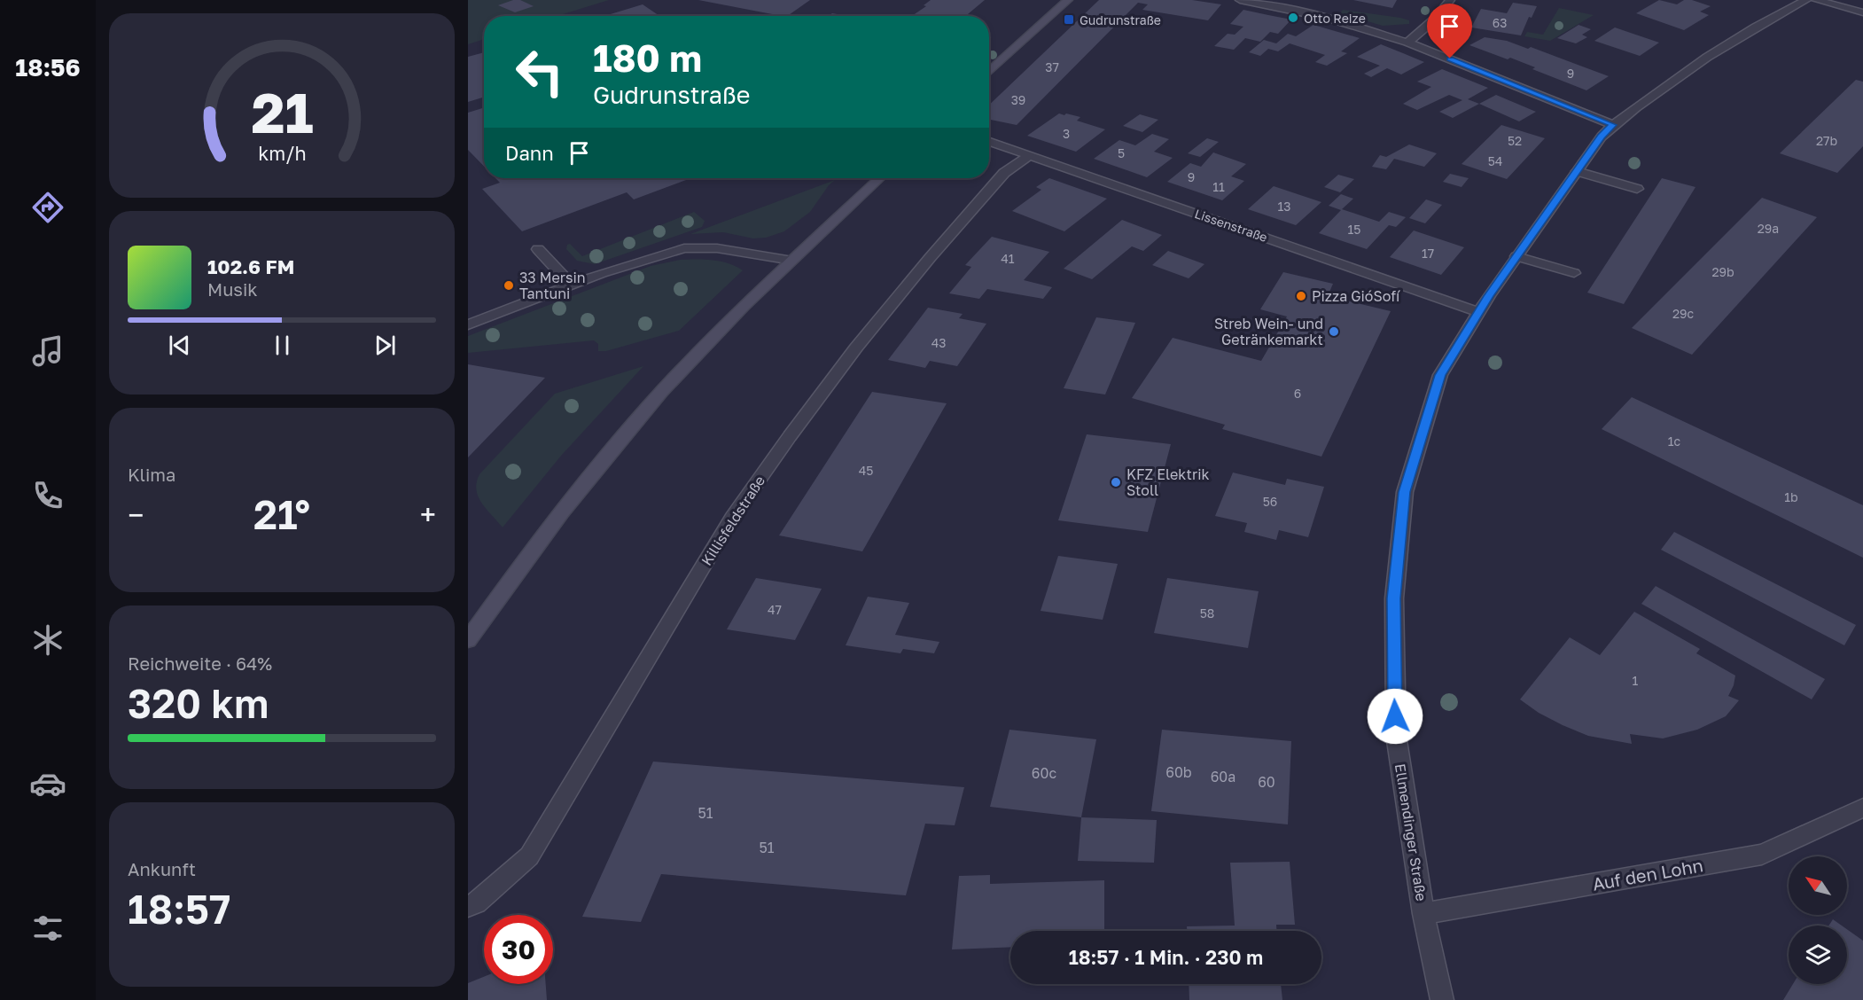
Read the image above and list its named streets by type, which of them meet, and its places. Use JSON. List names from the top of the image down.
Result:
{
  "streets": {
    "street": [
      "Lissenstraße",
      "Killisfeldstraße",
      "Ellmendinger Straße",
      "Auf den Lohn"
    ]
  },
  "crossings": [
    ["Lissenstraße", "Killisfeldstraße"],
    ["Lissenstraße", "Ellmendinger Straße"],
    ["Ellmendinger Straße", "Auf den Lohn"]
  ],
  "places": {
    "other": [
      "Otto Reize",
      "33 Mersin Tantuni",
      "Pizza GióSofí",
      "Streb Wein- und Getränkemarkt",
      "KFZ Elektrik Stoll"
    ],
    "transit": ["Gudrunstraße"]
  },
  "house_numbers": [
    "63",
    "37",
    "9",
    "39",
    "3",
    "52",
    "27b",
    "5",
    "54",
    "9",
    "11",
    "13",
    "29a",
    "15",
    "17",
    "41",
    "29b",
    "29c",
    "43",
    "6",
    "1c",
    "45",
    "1b",
    "56",
    "47",
    "58",
    "1",
    "60b",
    "60c",
    "60a",
    "60",
    "51",
    "51"
  ],
  "north": "top left",
  "page": {
    "tabs": "18:56",
    "turn": ["180 m", "Gudrunstraße"],
    "then": "Dann",
    "song": ["102.6 FM", "Musik"],
    "tile": [
      "Klima",
      ["Reichweite · 64%", "320 km"],
      ["Ankunft", "18:57"]
    ],
    "heat": ["−", "21°", "+"],
    "limit": "30",
    "trip": "18:57 · 1 Min. · 230 m",
    "gauge": ["21", "km/h"]
  }
}
